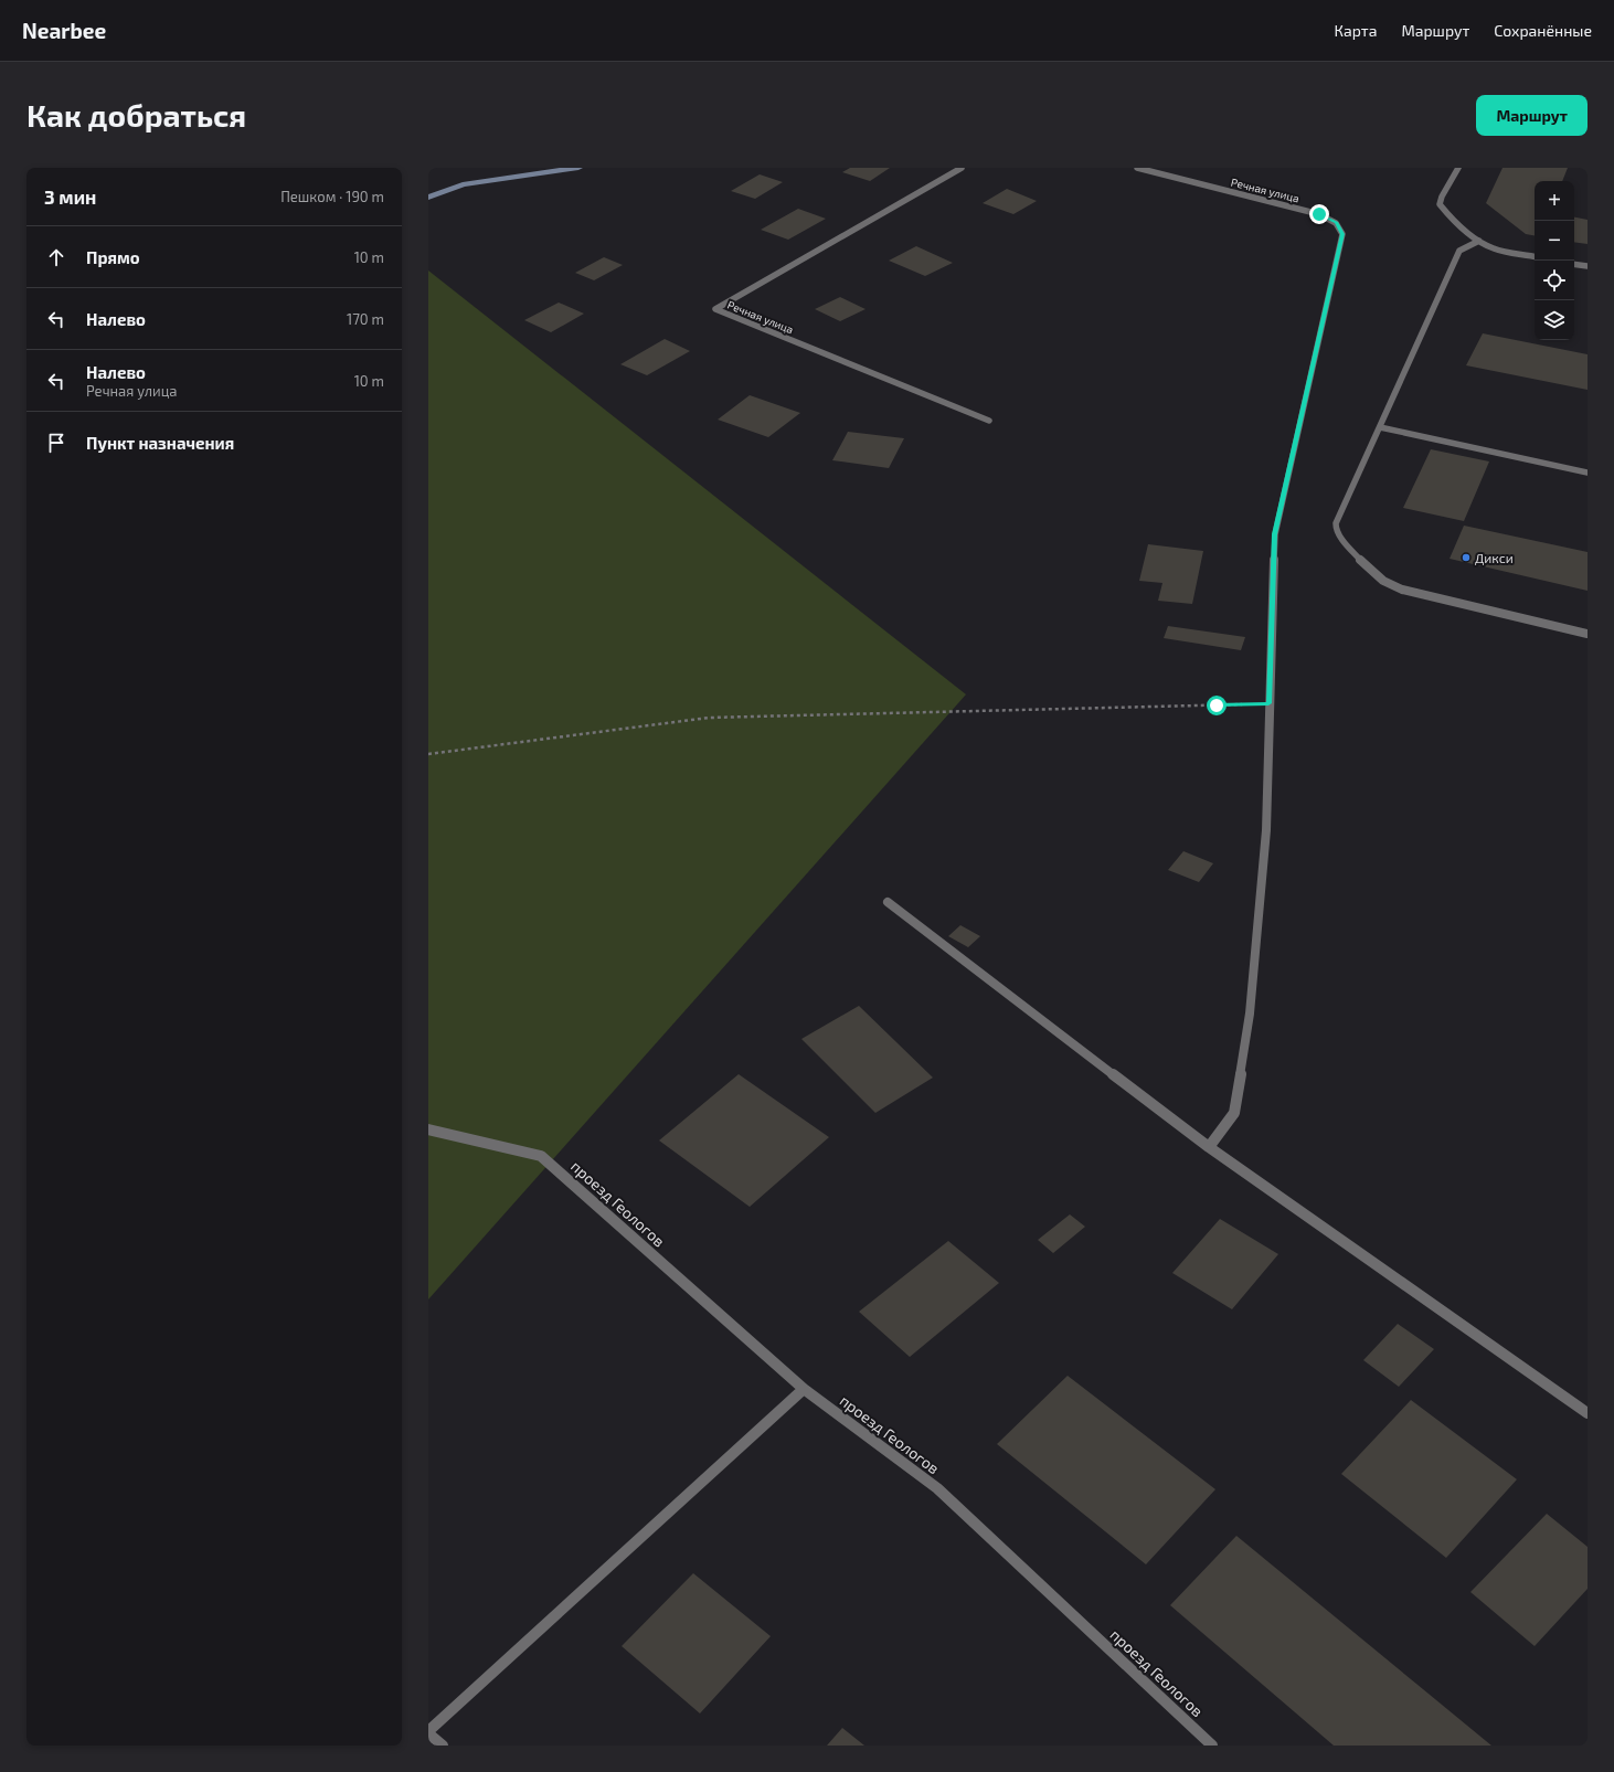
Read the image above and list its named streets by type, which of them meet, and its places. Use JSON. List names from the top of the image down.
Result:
{
  "streets": {
    "street": ["Речная улица", "проезд Геологов"]
  },
  "places": ["Дикси"],
  "page": {
    "header": "Nearbee",
    "nav": ["Карта", "Маршрут", "Сохранённые"],
    "buttons": "Маршрут",
    "title": "Как добраться",
    "heading": ["3 мин", "Пешком · 190 m"],
    "map_buttons": ["+", "−"],
    "list": [
      ["Прямо", "10 m"],
      ["Налево", "170 m"],
      ["Налево", "Речная улица", "10 m"],
      "Пункт назначения"
    ]
  }
}
